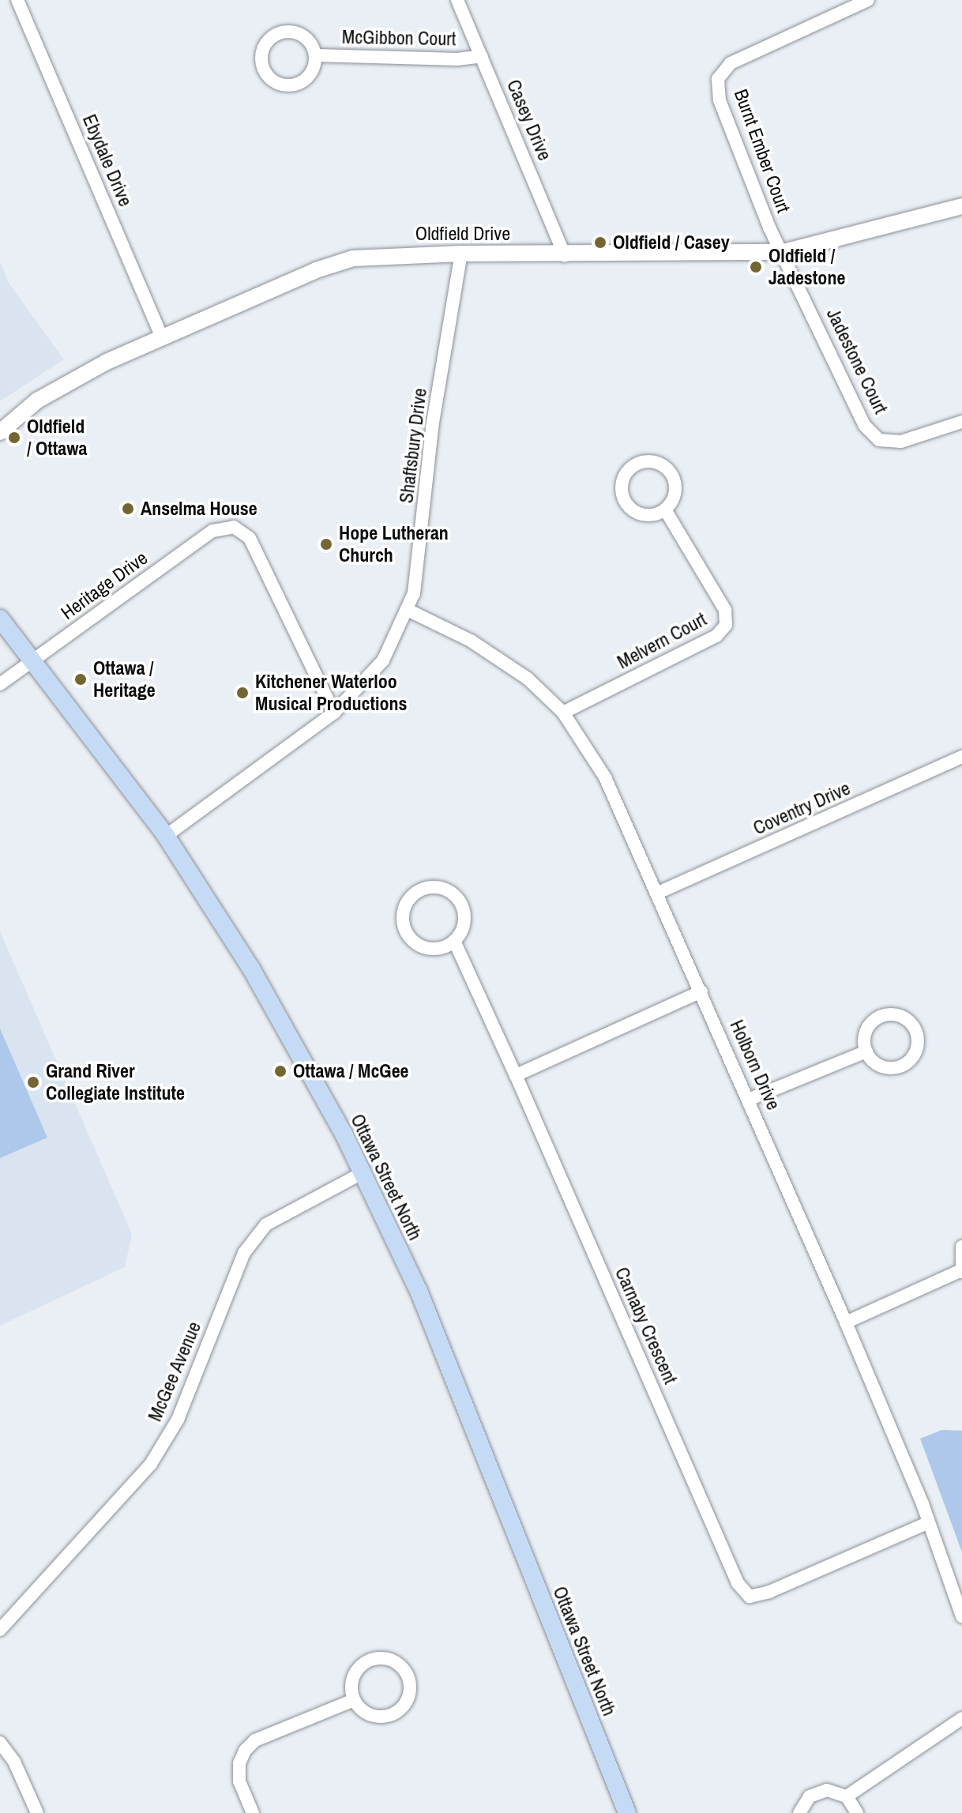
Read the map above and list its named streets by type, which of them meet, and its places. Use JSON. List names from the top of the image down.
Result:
{
  "streets": {
    "main road": ["Ottawa Street North"],
    "street": [
      "McGibbon Court",
      "Casey Drive",
      "Burnt Ember Court",
      "Ebydale Drive",
      "Oldfield Drive",
      "Jadestone Court",
      "Shaftsbury Drive",
      "Heritage Drive",
      "Melvern Court",
      "Coventry Drive",
      "Holborn Drive",
      "Carnaby Crescent",
      "McGee Avenue"
    ]
  },
  "crossings": [
    ["McGibbon Court", "Casey Drive"],
    ["Casey Drive", "Oldfield Drive"],
    ["Burnt Ember Court", "Oldfield Drive"],
    ["Burnt Ember Court", "Jadestone Court"],
    ["Ebydale Drive", "Oldfield Drive"],
    ["Oldfield Drive", "Jadestone Court"],
    ["Oldfield Drive", "Shaftsbury Drive"],
    ["Shaftsbury Drive", "Heritage Drive"],
    ["Shaftsbury Drive", "Holborn Drive"],
    ["Shaftsbury Drive", "Ottawa Street North"],
    ["Heritage Drive", "Ottawa Street North"],
    ["Melvern Court", "Holborn Drive"],
    ["Coventry Drive", "Holborn Drive"],
    ["Holborn Drive", "Carnaby Crescent"],
    ["Ottawa Street North", "McGee Avenue"]
  ],
  "places": [
    "Oldfield / Casey",
    "Oldfield / Jadestone",
    "Oldfield / Ottawa",
    "Anselma House",
    "Hope Lutheran Church",
    "Ottawa / Heritage",
    "Kitchener Waterloo Musical Productions",
    "Ottawa / McGee",
    "Grand River Collegiate Institute"
  ]
}
